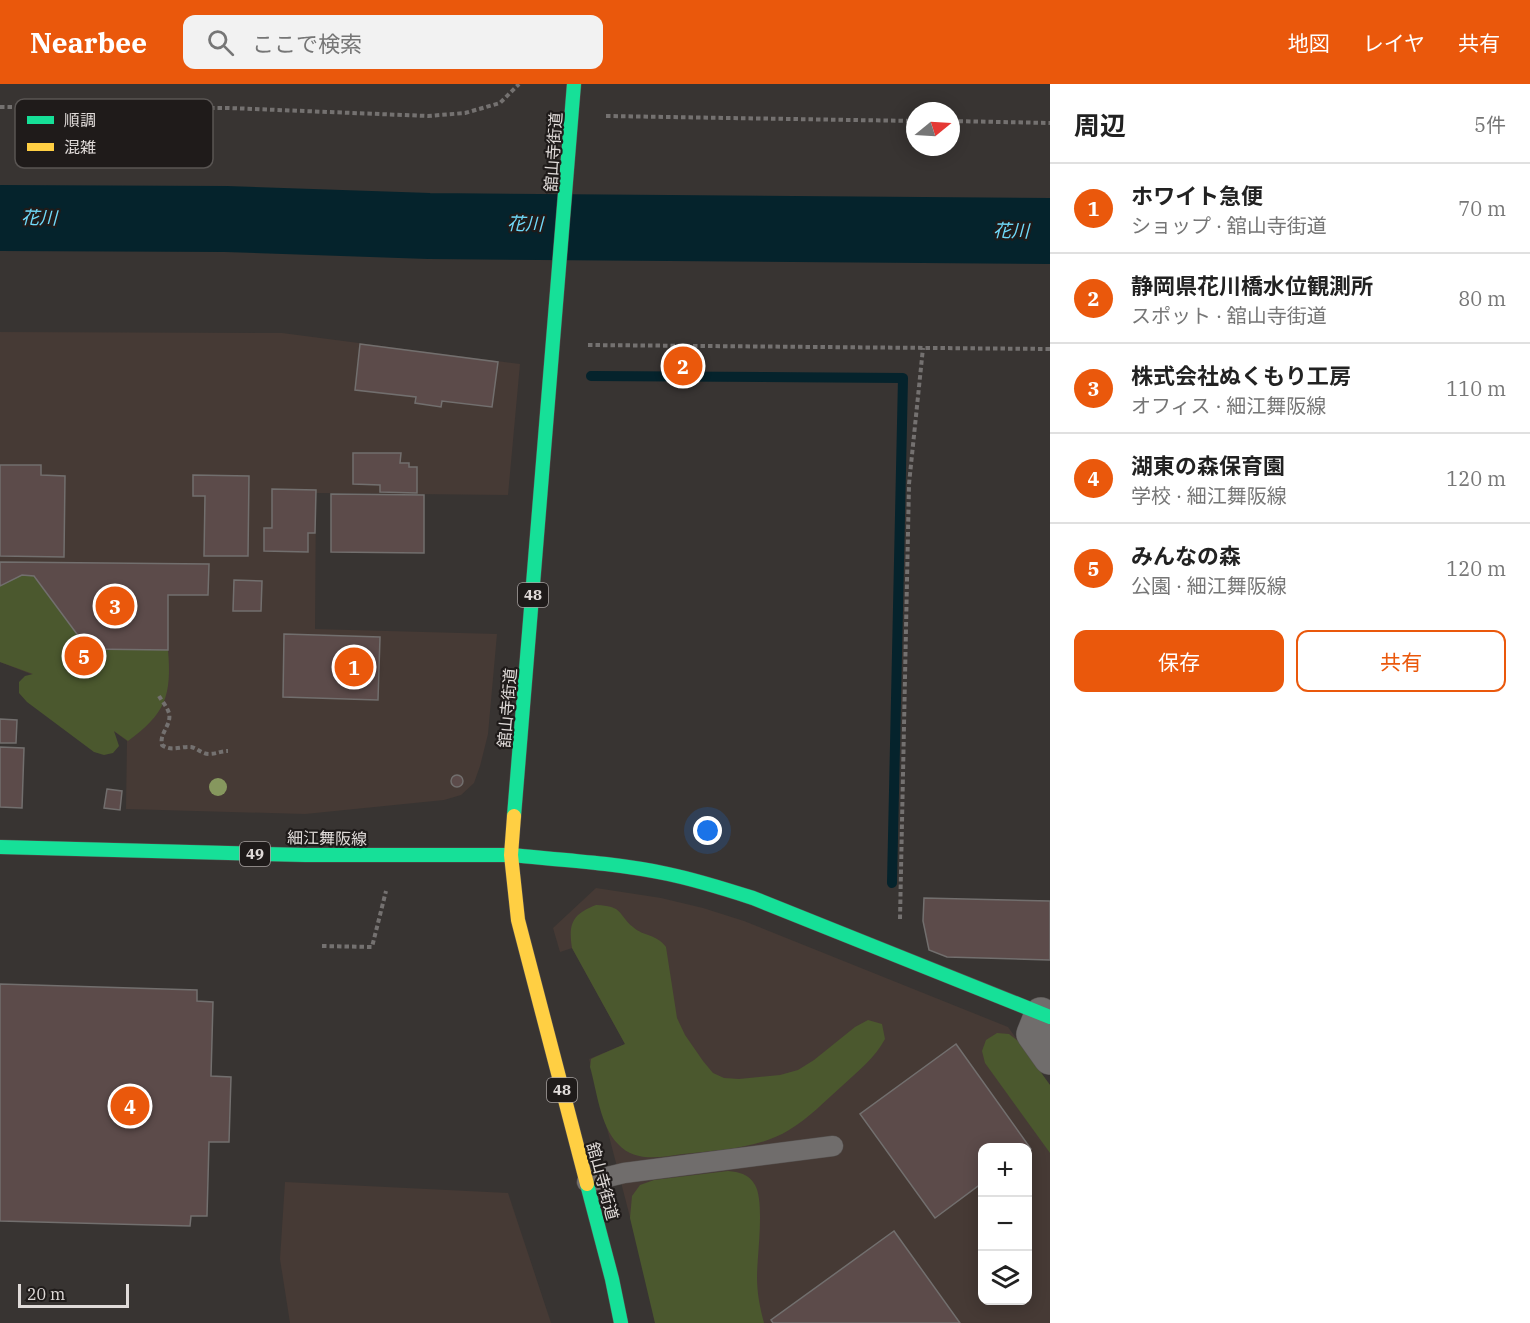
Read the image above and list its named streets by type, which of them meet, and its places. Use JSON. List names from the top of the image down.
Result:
{
  "streets": {
    "main road": [
      "舘山寺街道",
      "48",
      "細江舞阪線",
      "49"
    ]
  },
  "crossings": [
    ["舘山寺街道", "細江舞阪線"]
  ],
  "water": ["花川"],
  "legend": ["順調", "混雑"],
  "scale_bar": "20 m",
  "north": "right",
  "page": {
    "header": "Nearbee",
    "search": "ここで検索",
    "nav": ["地図", "レイヤ", "共有"],
    "heading": ["周辺", "5件"],
    "list": [
      {
        "mark": "1",
        "name": "ホワイト急便",
        "note": "ショップ · 舘山寺街道",
        "value": "70 m"
      },
      {
        "mark": "2",
        "name": "静岡県花川橋水位観測所",
        "note": "スポット · 舘山寺街道",
        "value": "80 m"
      },
      {
        "mark": "3",
        "name": "株式会社ぬくもり工房",
        "note": "オフィス · 細江舞阪線",
        "value": "110 m"
      },
      {
        "mark": "4",
        "name": "湖東の森保育園",
        "note": "学校 · 細江舞阪線",
        "value": "120 m"
      },
      {
        "mark": "5",
        "name": "みんなの森",
        "note": "公園 · 細江舞阪線",
        "value": "120 m"
      }
    ],
    "pins": [
      "2",
      "3",
      "5",
      "1",
      "4"
    ],
    "buttons": ["保存", "共有"],
    "map_buttons": ["+", "−"],
    "scale": "20 m"
  }
}
